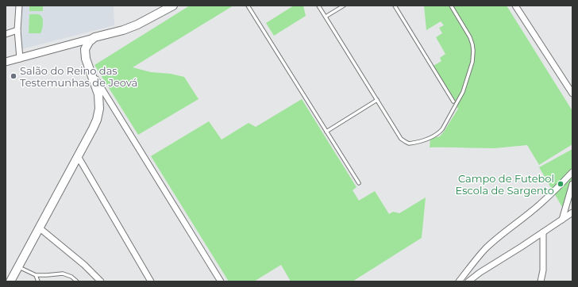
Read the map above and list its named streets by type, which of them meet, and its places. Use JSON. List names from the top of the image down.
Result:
{
  "places": ["Salão do Reino das Testemunhas de Jeová", "Campo de Futebol Escola de Sargento"]
}
